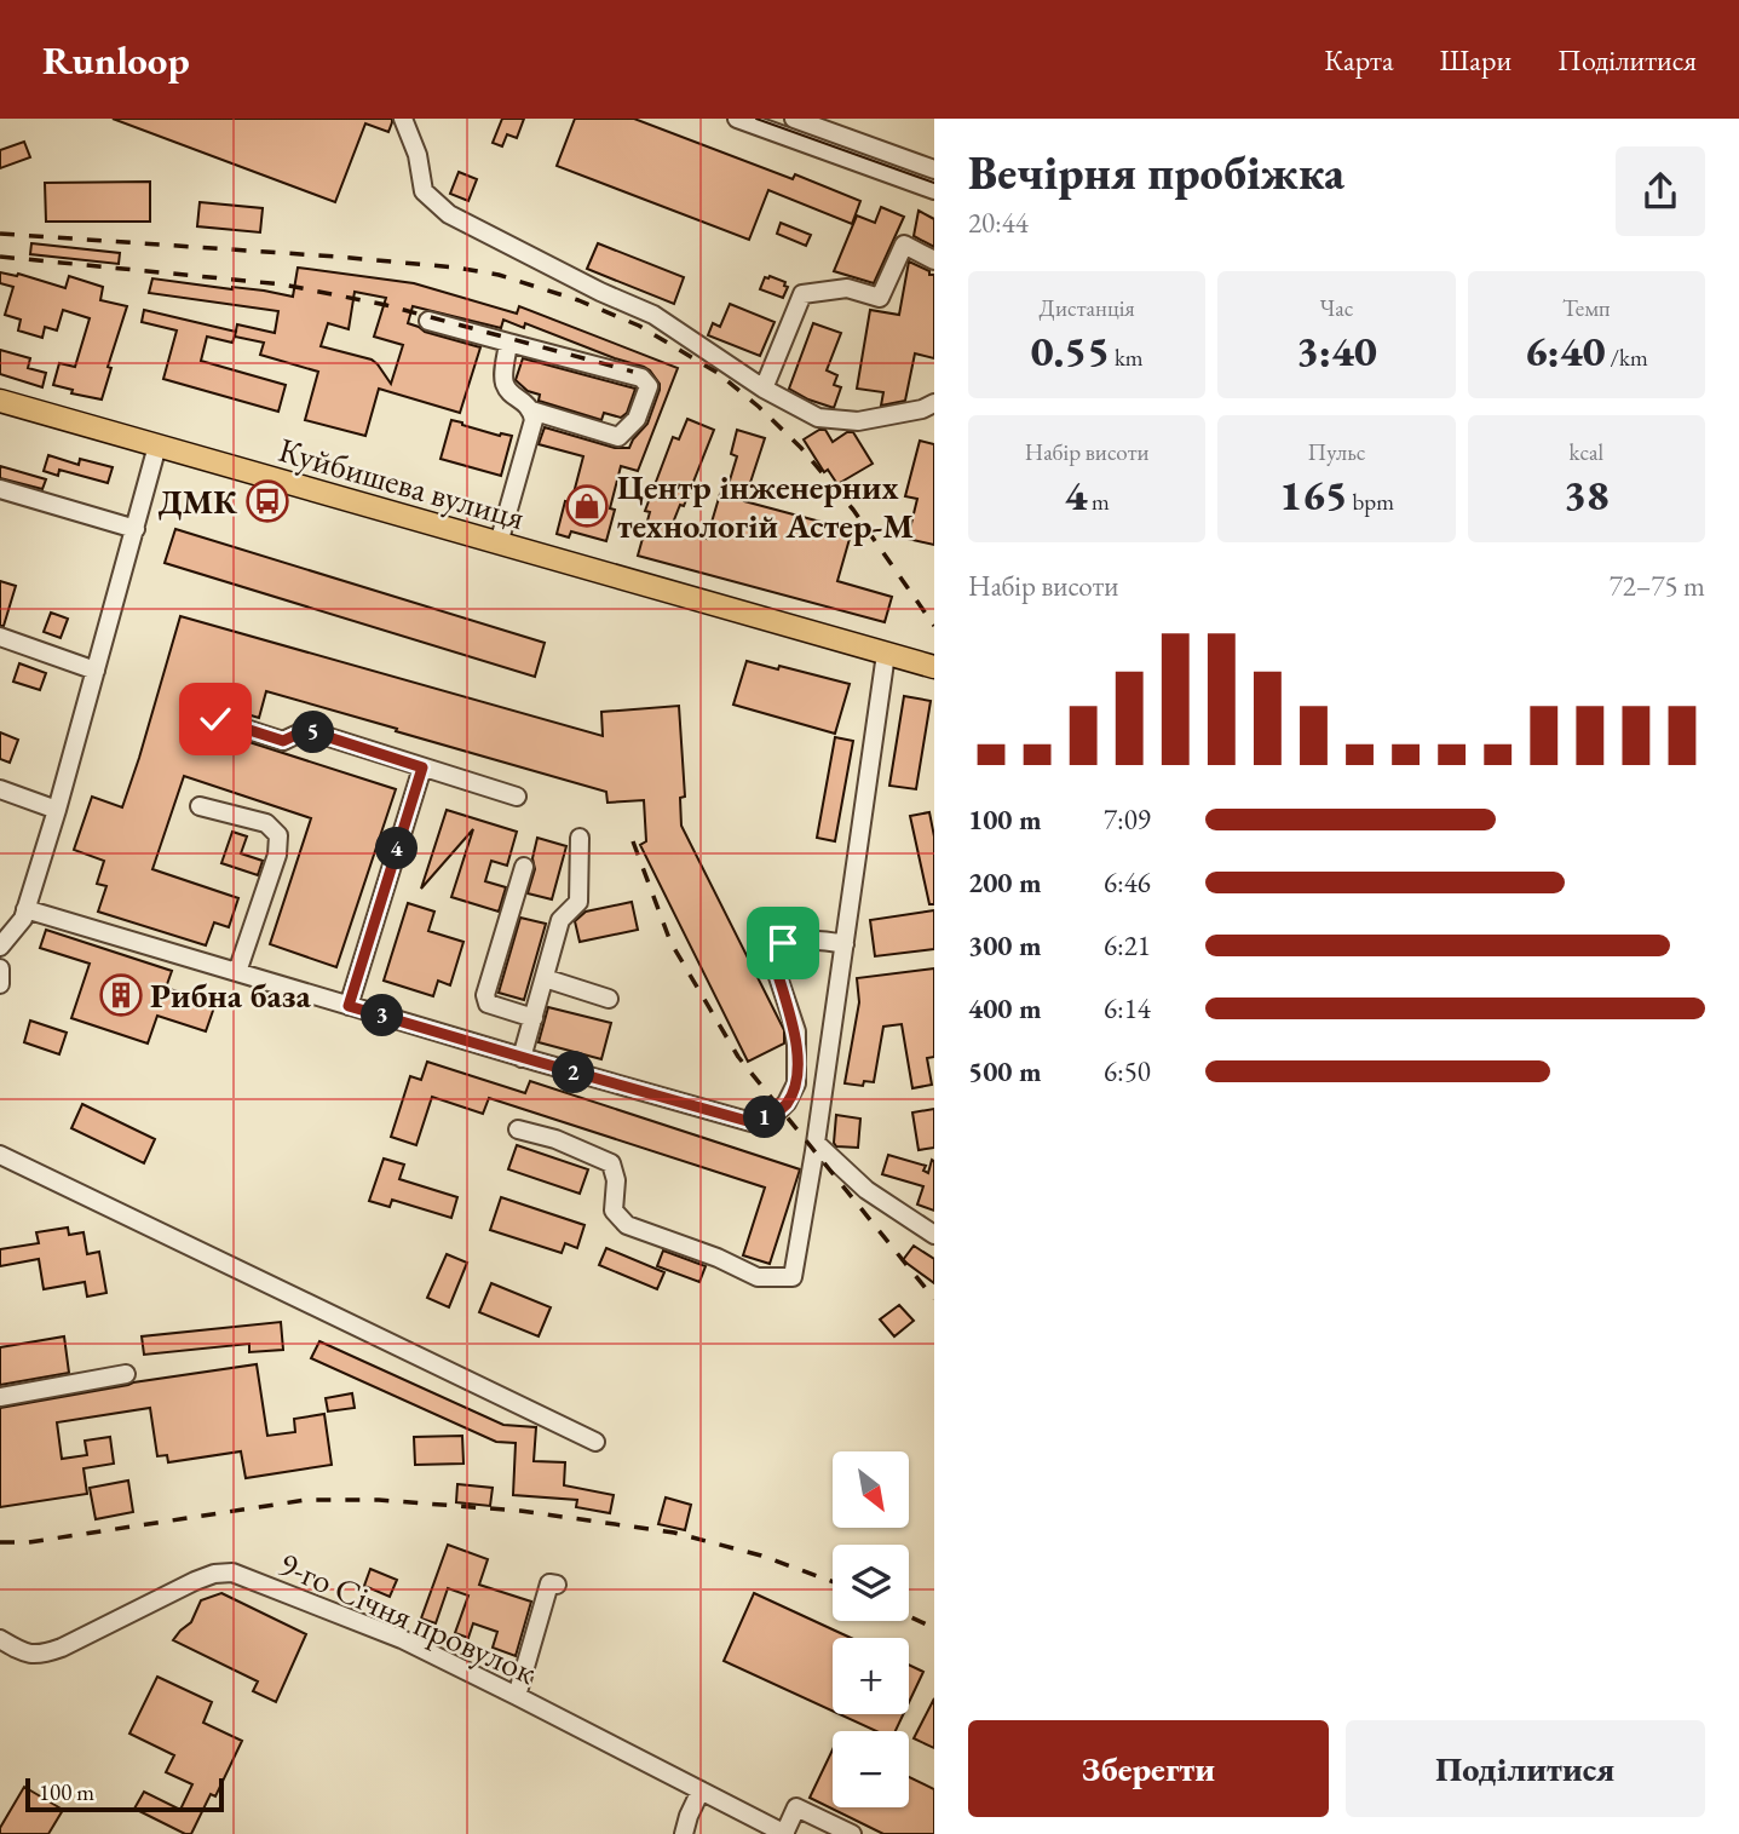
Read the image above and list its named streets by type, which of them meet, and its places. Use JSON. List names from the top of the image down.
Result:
{
  "streets": {
    "main road": ["Куйбишева вулиця"],
    "street": ["9-го Січня провулок"]
  },
  "places": {
    "bus stop": ["ДМК"],
    "shop": ["Центр інженерних технологій Астер-М"],
    "building": ["Рибна база"]
  },
  "scale_bar": "100 m",
  "north": "bottom right",
  "page": {
    "header": "Runloop",
    "nav": ["Карта", "Шари", "Поділитися"],
    "heading": ["Вечірня пробіжка", "20:44"],
    "stats": [
      ["Дистанція", "0.55 km"],
      ["Час", "3:40"],
      ["Темп", "6:40 /km"],
      ["Набір висоти", "4 m"],
      ["Пульс", "165 bpm"],
      ["kcal", "38"]
    ],
    "chart": ["Набір висоти", "72–75 m"],
    "pins": [
      "5",
      "4",
      "3",
      "2",
      "1"
    ],
    "list": [
      {
        "name": "100 m",
        "note": "7:09"
      },
      {
        "name": "200 m",
        "note": "6:46"
      },
      {
        "name": "300 m",
        "note": "6:21"
      },
      {
        "name": "400 m",
        "note": "6:14"
      },
      {
        "name": "500 m",
        "note": "6:50"
      }
    ],
    "map_buttons": ["+", "−"],
    "buttons": ["Зберегти", "Поділитися"],
    "scale": "100 m"
  }
}
